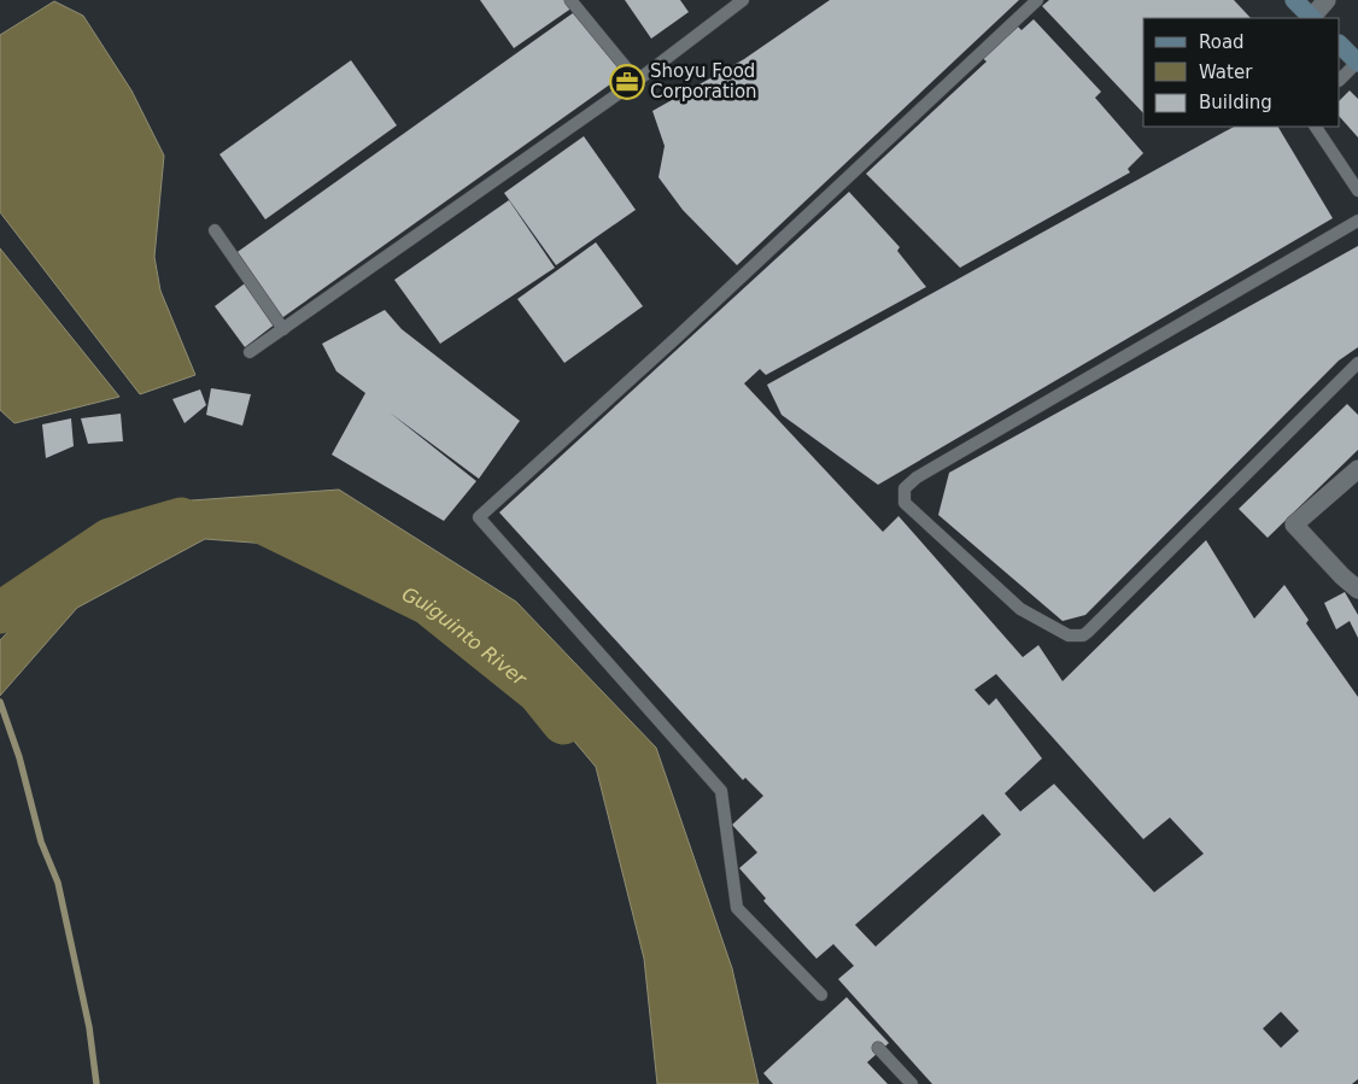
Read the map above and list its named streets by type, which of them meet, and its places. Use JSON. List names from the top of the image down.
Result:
{
  "water": ["Guiguinto River"],
  "places": {
    "office": ["Shoyu Food Corporation"]
  },
  "legend": ["Road", "Water", "Building"]
}
